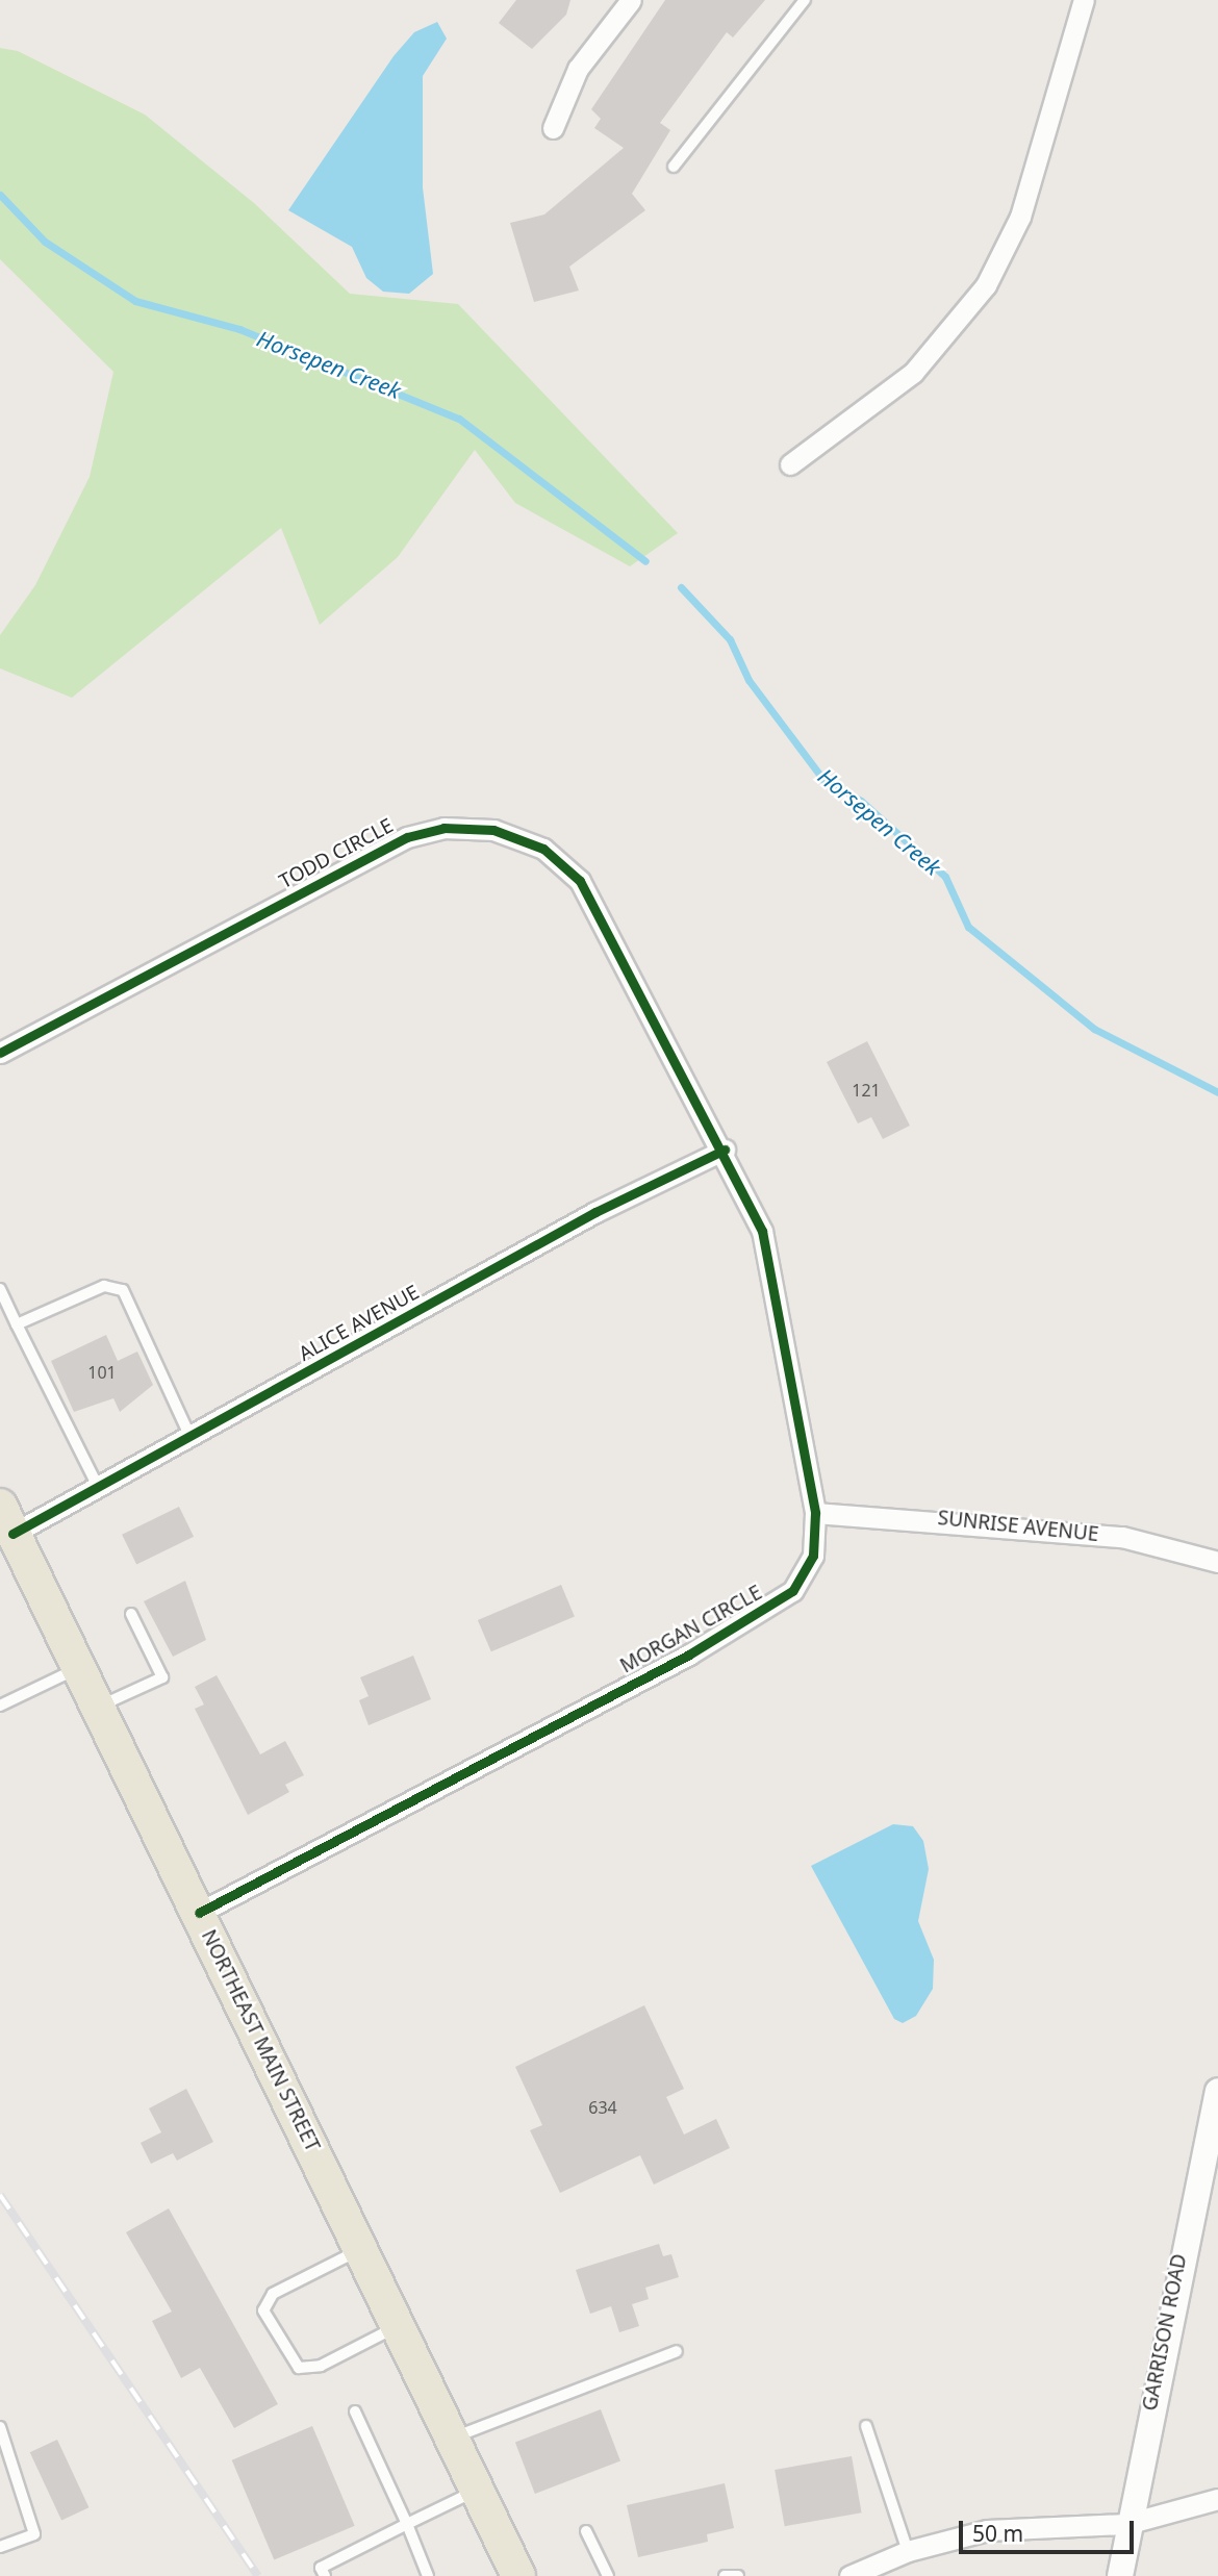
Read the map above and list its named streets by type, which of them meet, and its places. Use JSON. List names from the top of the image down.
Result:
{
  "streets": {
    "main road": ["NORTHEAST MAIN STREET"],
    "street": [
      "TODD CIRCLE",
      "ALICE AVENUE",
      "SUNRISE AVENUE",
      "MORGAN CIRCLE",
      "GARRISON ROAD"
    ]
  },
  "crossings": [
    ["TODD CIRCLE", "ALICE AVENUE"],
    ["TODD CIRCLE", "MORGAN CIRCLE"],
    ["ALICE AVENUE", "MORGAN CIRCLE"],
    ["ALICE AVENUE", "NORTHEAST MAIN STREET"],
    ["SUNRISE AVENUE", "MORGAN CIRCLE"],
    ["MORGAN CIRCLE", "NORTHEAST MAIN STREET"]
  ],
  "water": ["Horsepen Creek"],
  "house_numbers": ["121", "101", "634"],
  "scale_bar": "50 m"
}
